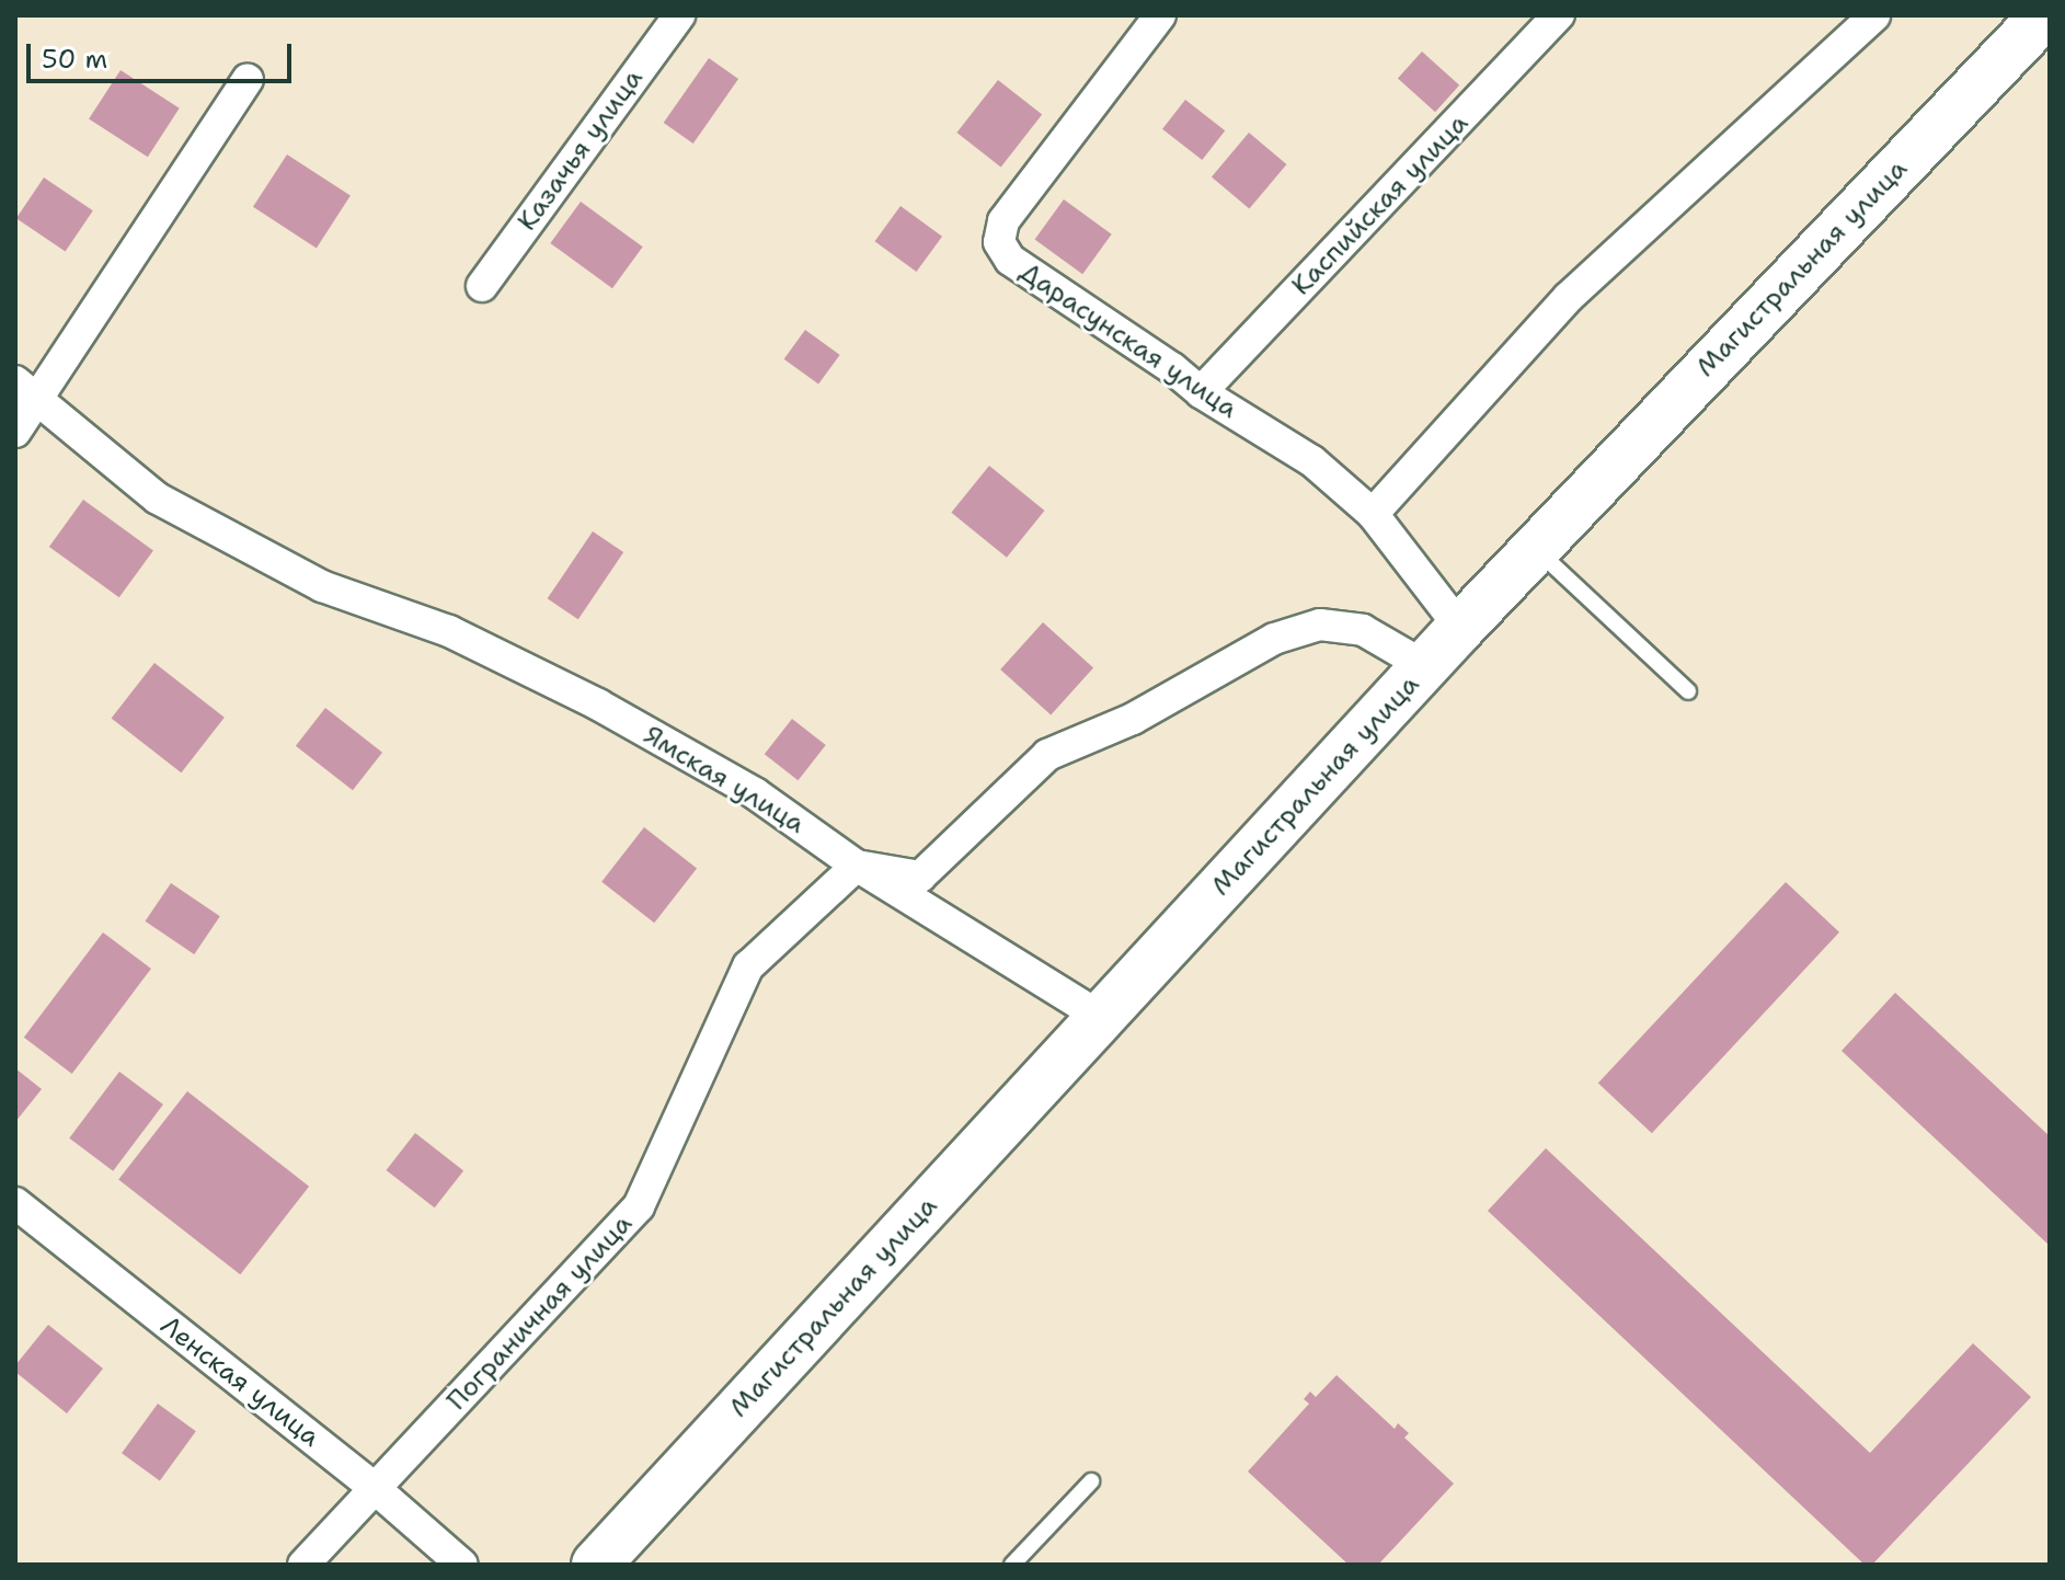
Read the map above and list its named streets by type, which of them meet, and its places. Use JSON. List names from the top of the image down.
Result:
{
  "streets": {
    "main road": ["Магистральная улица"],
    "street": [
      "Казачья улица",
      "Каспийская улица",
      "Дарасунская улица",
      "Ямская улица",
      "Пограничная улица",
      "Ленская улица"
    ]
  },
  "crossings": [
    ["Каспийская улица", "Дарасунская улица"],
    ["Магистральная улица", "Дарасунская улица"],
    ["Магистральная улица", "Ямская улица"],
    ["Ямская улица", "Пограничная улица"],
    ["Пограничная улица", "Ленская улица"]
  ],
  "scale_bar": "50 m"
}
